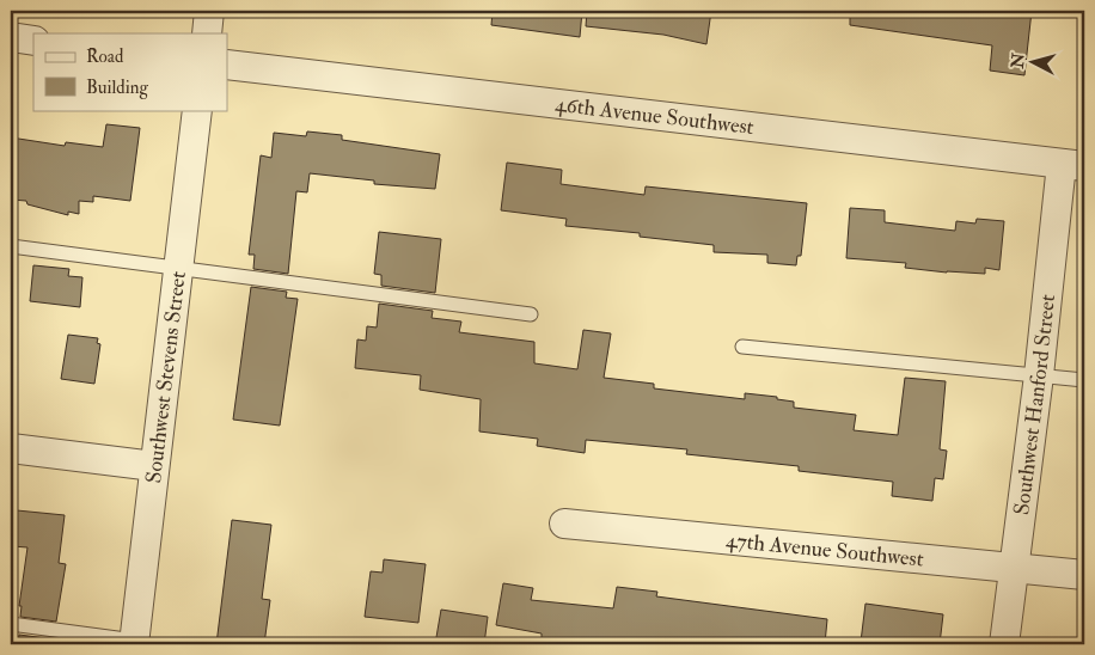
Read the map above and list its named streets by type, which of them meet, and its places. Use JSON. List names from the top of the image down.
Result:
{
  "streets": {
    "street": [
      "46th Avenue Southwest",
      "Southwest Stevens Street",
      "Southwest Hanford Street",
      "47th Avenue Southwest"
    ]
  },
  "crossings": [
    ["46th Avenue Southwest", "Southwest Hanford Street"],
    ["Southwest Hanford Street", "47th Avenue Southwest"]
  ],
  "legend": ["Road", "Building"],
  "north": "left"
}
